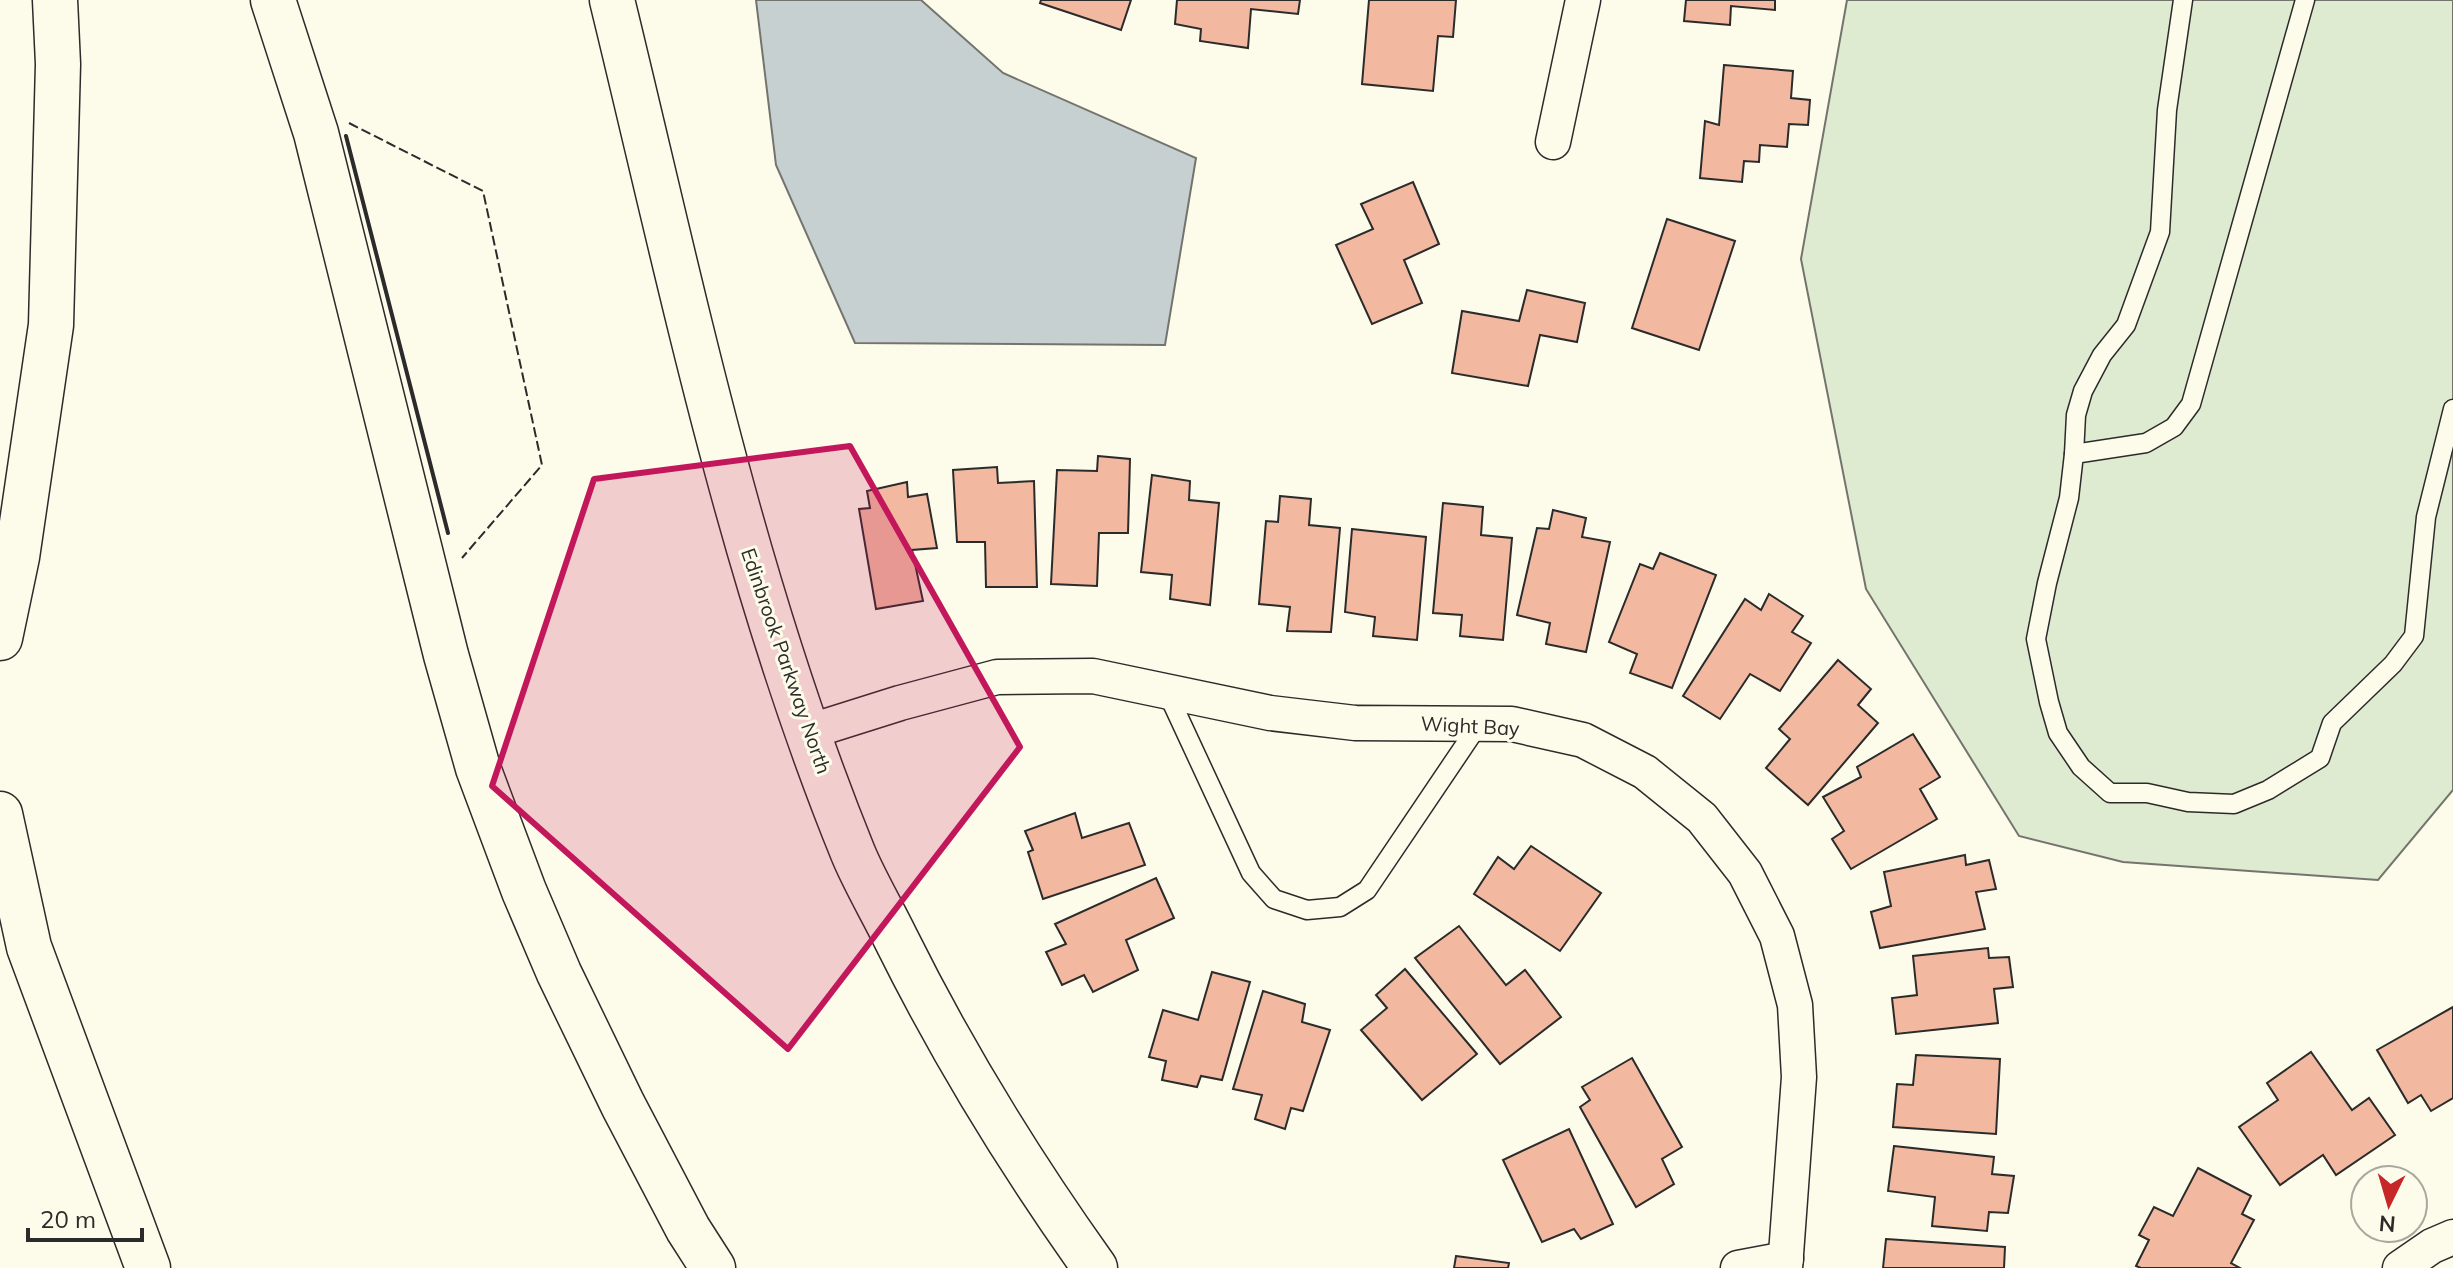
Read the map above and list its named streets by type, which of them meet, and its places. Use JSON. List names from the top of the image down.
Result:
{
  "streets": {
    "main road": ["Edinbrook Parkway North"],
    "street": ["Wight Bay"]
  },
  "crossings": [
    ["Edinbrook Parkway North", "Wight Bay"]
  ],
  "scale_bar": "20 m",
  "north": "bottom"
}
